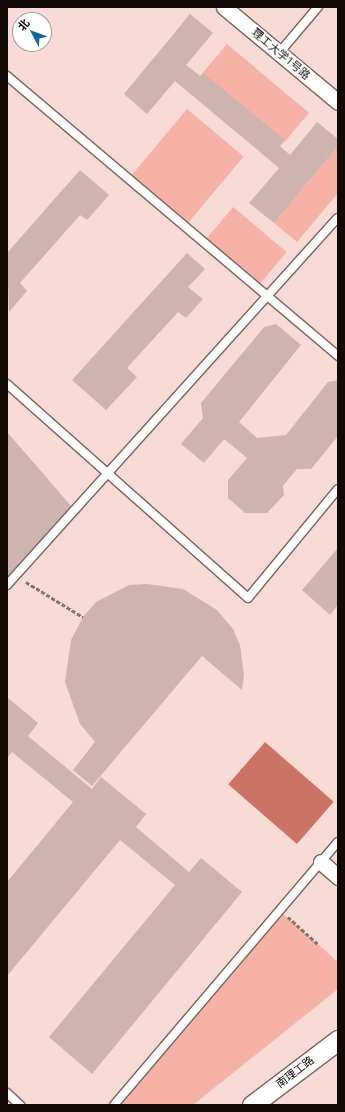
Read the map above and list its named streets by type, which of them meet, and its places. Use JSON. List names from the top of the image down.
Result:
{
  "streets": {
    "street": ["理工大学1号路", "南理工路"]
  },
  "north": "top left"
}
